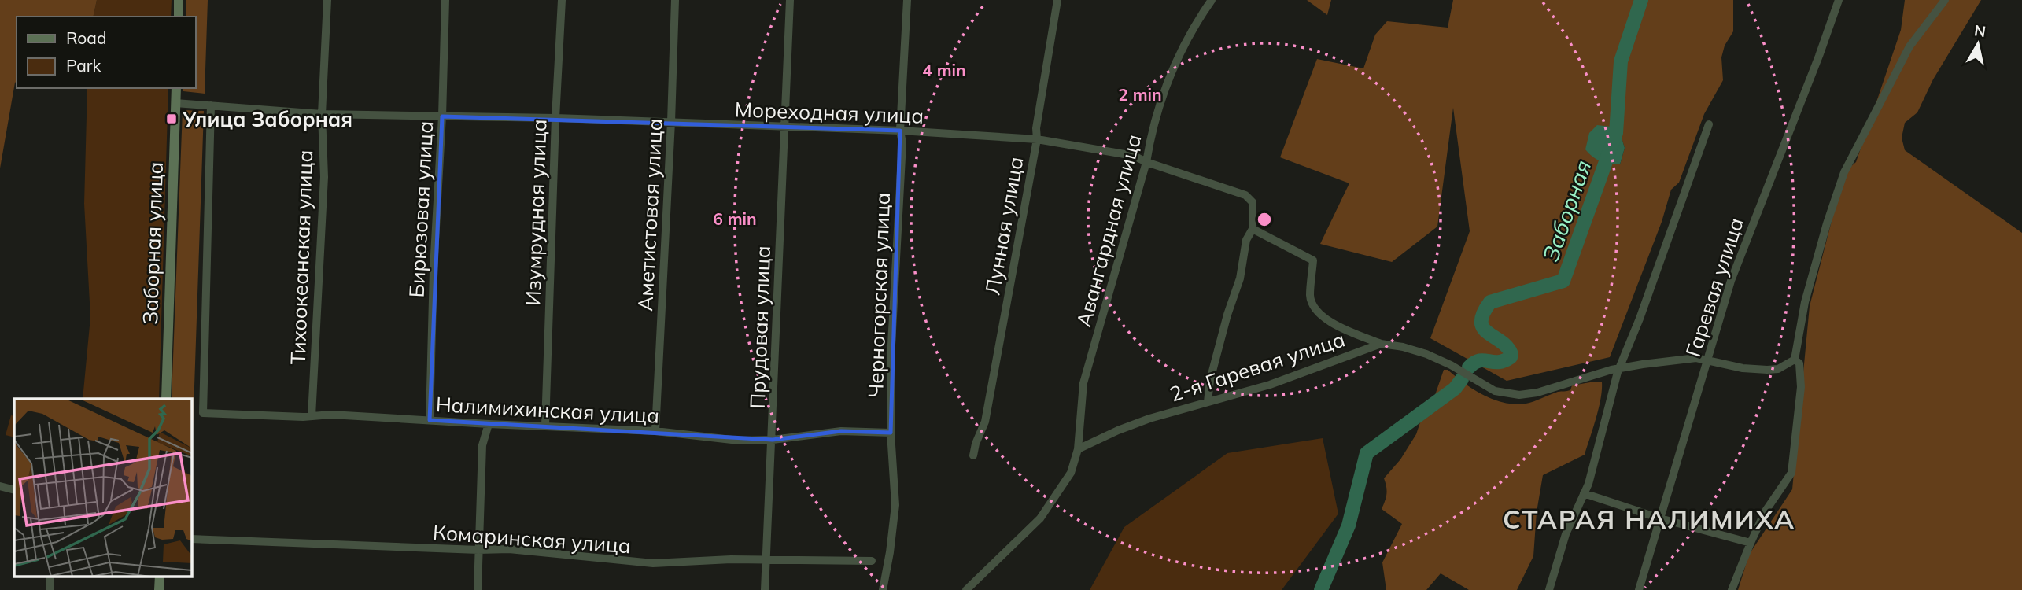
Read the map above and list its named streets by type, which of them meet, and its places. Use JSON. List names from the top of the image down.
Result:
{
  "streets": {
    "street": [
      "Мореходная улица",
      "Бирюзовая улица",
      "Изумрудная улица",
      "Аметистовая улица",
      "Лунная улица",
      "Авангардная улица",
      "Заборная улица",
      "Тихоокеанская улица",
      "Гаревая улица",
      "Черногорская улица",
      "Прудовая улица",
      "2-я Гаревая улица",
      "Налимихинская улица",
      "Комаринская улица"
    ]
  },
  "crossings": [
    ["Мореходная улица", "Бирюзовая улица"],
    ["Мореходная улица", "Изумрудная улица"],
    ["Мореходная улица", "Аметистовая улица"],
    ["Мореходная улица", "Лунная улица"],
    ["Мореходная улица", "Авангардная улица"],
    ["Мореходная улица", "Заборная улица"],
    ["Мореходная улица", "Тихоокеанская улица"],
    ["Мореходная улица", "Черногорская улица"],
    ["Мореходная улица", "Прудовая улица"],
    ["Мореходная улица", "2-я Гаревая улица"],
    ["Мореходная улица", "Налимихинская улица"],
    ["Бирюзовая улица", "Налимихинская улица"],
    ["Изумрудная улица", "Налимихинская улица"],
    ["Аметистовая улица", "Налимихинская улица"],
    ["Авангардная улица", "2-я Гаревая улица"],
    ["Тихоокеанская улица", "Налимихинская улица"],
    ["Черногорская улица", "Налимихинская улица"],
    ["Прудовая улица", "Налимихинская улица"],
    ["Прудовая улица", "Комаринская улица"]
  ],
  "districts": ["СТАРАЯ НАЛИМИХА"],
  "water": ["Заборная"],
  "places": {
    "transit": ["Улица Заборная"]
  },
  "legend": ["Road", "Park"],
  "north": "top",
  "rings": ["4 min", "2 min", "6 min"]
}
